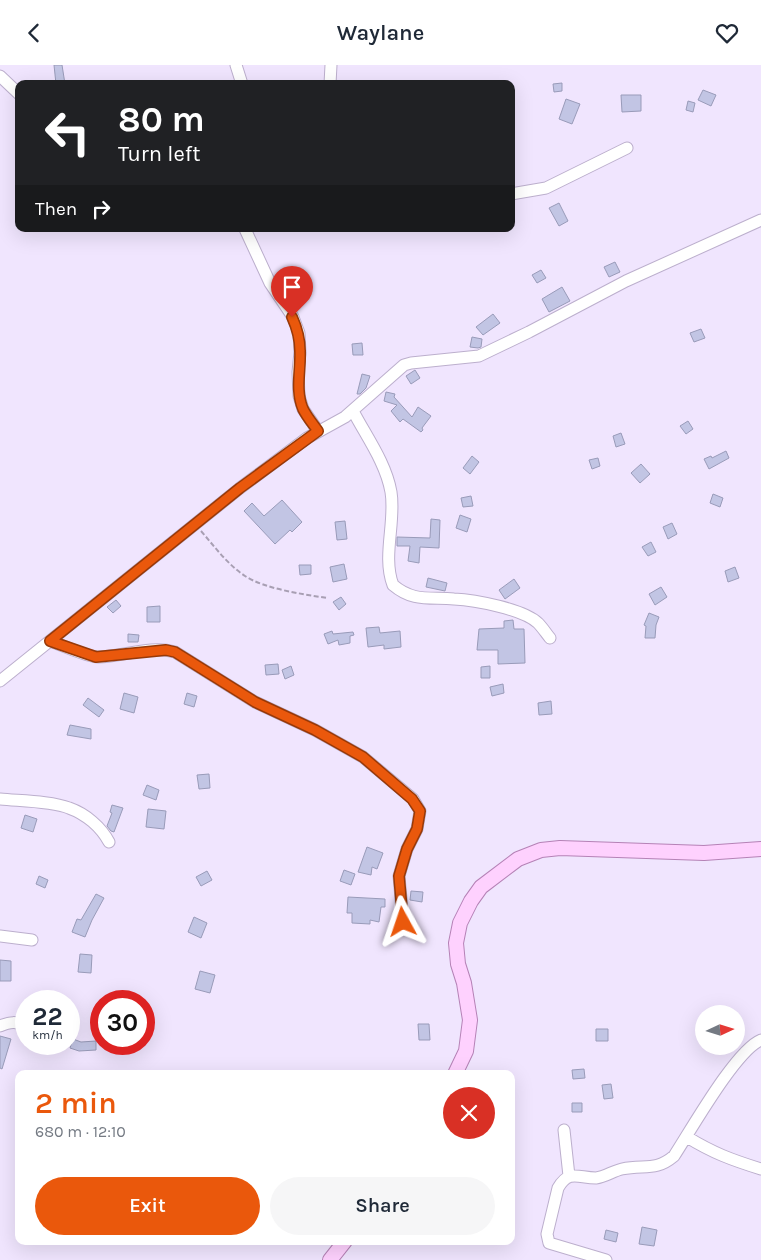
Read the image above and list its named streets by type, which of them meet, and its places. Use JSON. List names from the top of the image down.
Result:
{
  "north": "right",
  "page": {
    "header": "Waylane",
    "turn": ["80 m", "Turn left"],
    "then": "Then",
    "speed": "22 km/h",
    "limit": "30",
    "heading": ["2 min", "680 m · 12:10"],
    "buttons": ["Exit", "Share"]
  }
}
